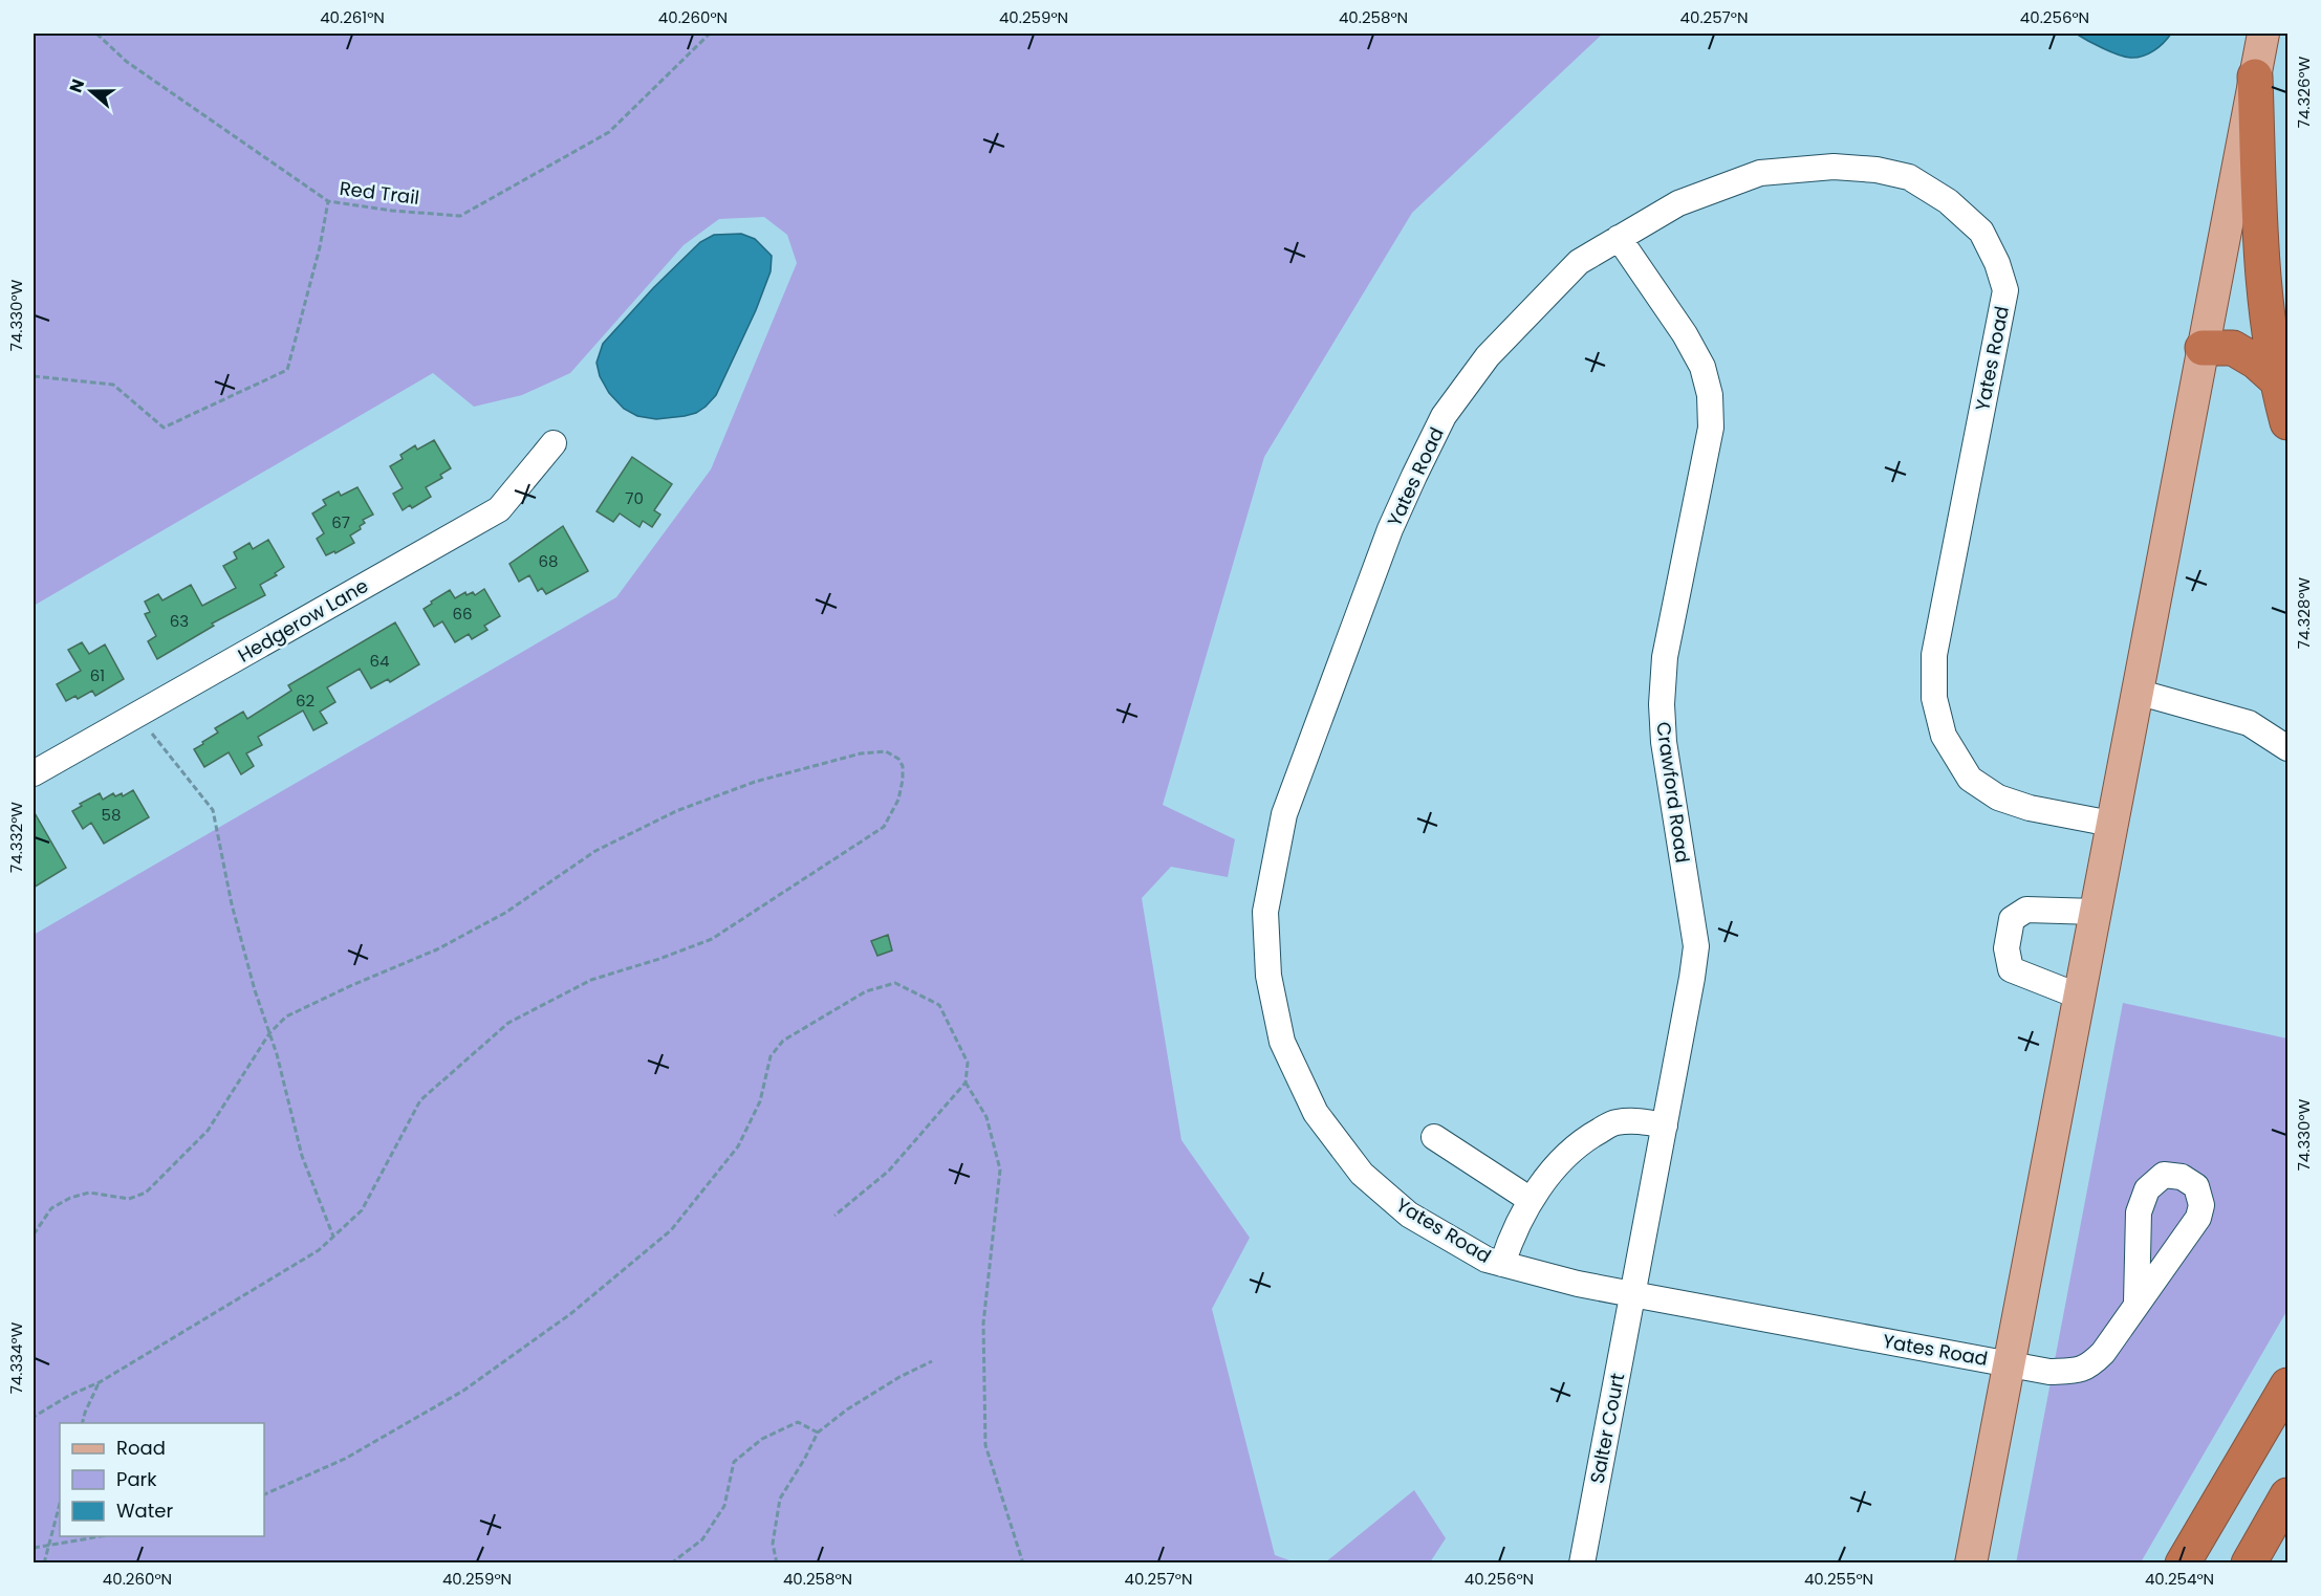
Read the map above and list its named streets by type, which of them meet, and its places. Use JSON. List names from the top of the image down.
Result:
{
  "streets": {
    "street": [
      "Yates Road",
      "Hedgerow Lane",
      "Crawford Road",
      "Salter Court"
    ],
    "path": ["Red Trail"]
  },
  "crossings": [
    ["Yates Road", "Crawford Road"],
    ["Yates Road", "Salter Court"],
    ["Crawford Road", "Salter Court"]
  ],
  "house_numbers": [
    "70",
    "67",
    "68",
    "66",
    "63",
    "64",
    "61",
    "62",
    "58"
  ],
  "legend": ["Road", "Park", "Water"],
  "north": "left",
  "coordinates": [
    "40.261°N",
    "40.260°N",
    "40.259°N",
    "40.258°N",
    "40.257°N",
    "40.256°N",
    "74.326°W",
    "74.330°W",
    "74.328°W",
    "74.332°W",
    "74.334°W",
    "40.255°N",
    "40.254°N"
  ]
}
